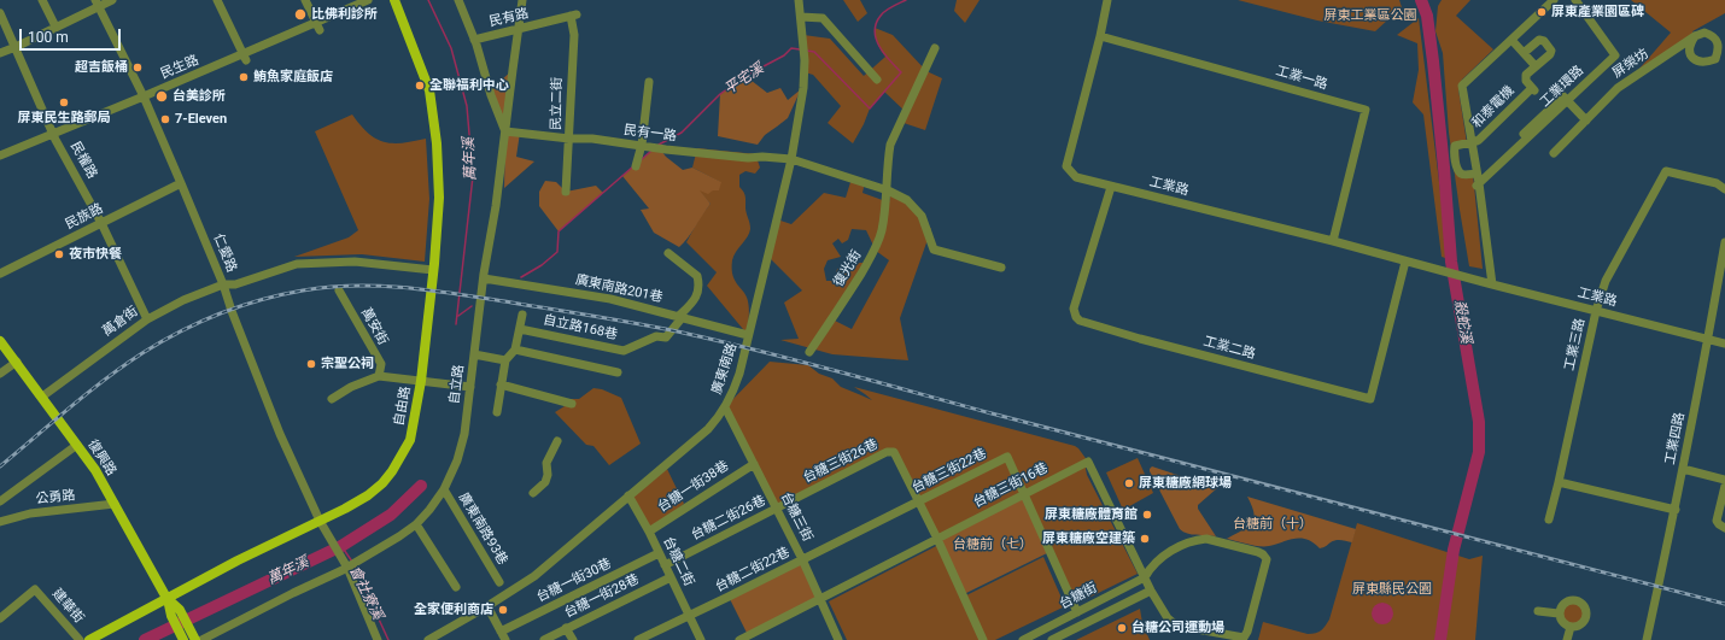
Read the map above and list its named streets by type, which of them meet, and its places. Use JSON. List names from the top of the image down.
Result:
{
  "streets": {
    "main road": ["自由路", "復興路"],
    "street": [
      "民有路",
      "屏榮坊",
      "民生路",
      "工業一路",
      "工業環路",
      "民立二街",
      "和泰電機",
      "民有一路",
      "民權路",
      "工業路",
      "民族路",
      "仁愛路",
      "復光街",
      "廣東南路201巷",
      "萬倉街",
      "萬安街",
      "自立路168巷",
      "工業三路",
      "工業二路",
      "廣東南路",
      "自立路",
      "工業四路",
      "台糖三街26巷",
      "台糖三街22巷",
      "台糖三街16巷",
      "台糖一街38巷",
      "公勇路",
      "台糖三街",
      "台糖二街26巷",
      "廣東南路93巷",
      "台糖二街",
      "台糖二街22巷",
      "台糖一街30巷",
      "台糖一街28巷",
      "台糖街",
      "建華街"
    ]
  },
  "crossings": [
    ["民有路", "民立二街"],
    ["民有路", "自立路"],
    ["民生路", "民權路"],
    ["民生路", "仁愛路"],
    ["工業一路", "工業路"],
    ["民立二街", "民有一路"],
    ["民有一路", "廣東南路"],
    ["民有一路", "自立路"],
    ["民權路", "民族路"],
    ["民權路", "萬倉街"],
    ["工業路", "工業三路"],
    ["工業路", "工業二路"],
    ["工業路", "工業四路"],
    ["民族路", "仁愛路"],
    ["仁愛路", "萬倉街"],
    ["仁愛路", "自立路"],
    ["仁愛路", "自由路"],
    ["廣東南路201巷", "自立路168巷"],
    ["廣東南路201巷", "廣東南路"],
    ["廣東南路201巷", "自立路"],
    ["萬倉街", "自由路"],
    ["萬倉街", "復興路"],
    ["廣東南路", "台糖三街"],
    ["廣東南路", "台糖二街"],
    ["自立路", "廣東南路93巷"],
    ["自由路", "復興路"],
    ["復興路", "公勇路"],
    ["台糖三街26巷", "台糖三街22巷"],
    ["台糖三街26巷", "台糖三街"],
    ["台糖三街26巷", "台糖二街26巷"],
    ["台糖三街22巷", "台糖三街16巷"],
    ["台糖三街22巷", "台糖三街"],
    ["台糖三街22巷", "台糖二街22巷"],
    ["台糖三街22巷", "台糖街"],
    ["台糖三街16巷", "台糖三街"],
    ["台糖三街16巷", "台糖街"],
    ["台糖一街38巷", "台糖三街"],
    ["台糖一街38巷", "台糖二街"],
    ["台糖三街", "台糖二街26巷"],
    ["台糖三街", "台糖二街22巷"],
    ["台糖二街26巷", "台糖二街"],
    ["台糖二街", "台糖二街22巷"],
    ["台糖二街", "台糖一街30巷"],
    ["台糖二街", "台糖一街28巷"]
  ],
  "water": [
    "平宅溪",
    "萬年溪",
    "殺蛇溪",
    "會社寮溪"
  ],
  "parks": [
    "屏東工業區公園",
    "台糖前（十）",
    "台糖前（七）",
    "屏東縣民公園"
  ],
  "places": [
    "屏東產業園區碑",
    "比佛利診所",
    "超吉飯桶",
    "鮪魚家庭飯店",
    "全聯福利中心",
    "台美診所",
    "屏東民生路郵局",
    "7-Eleven",
    "夜市快餐",
    "宗聖公祠",
    "屏東糖廠網球場",
    "屏東糖廠體育館",
    "屏東糖廠空建築",
    "全家便利商店",
    "台糖公司運動場"
  ],
  "scale_bar": "100 m"
}
